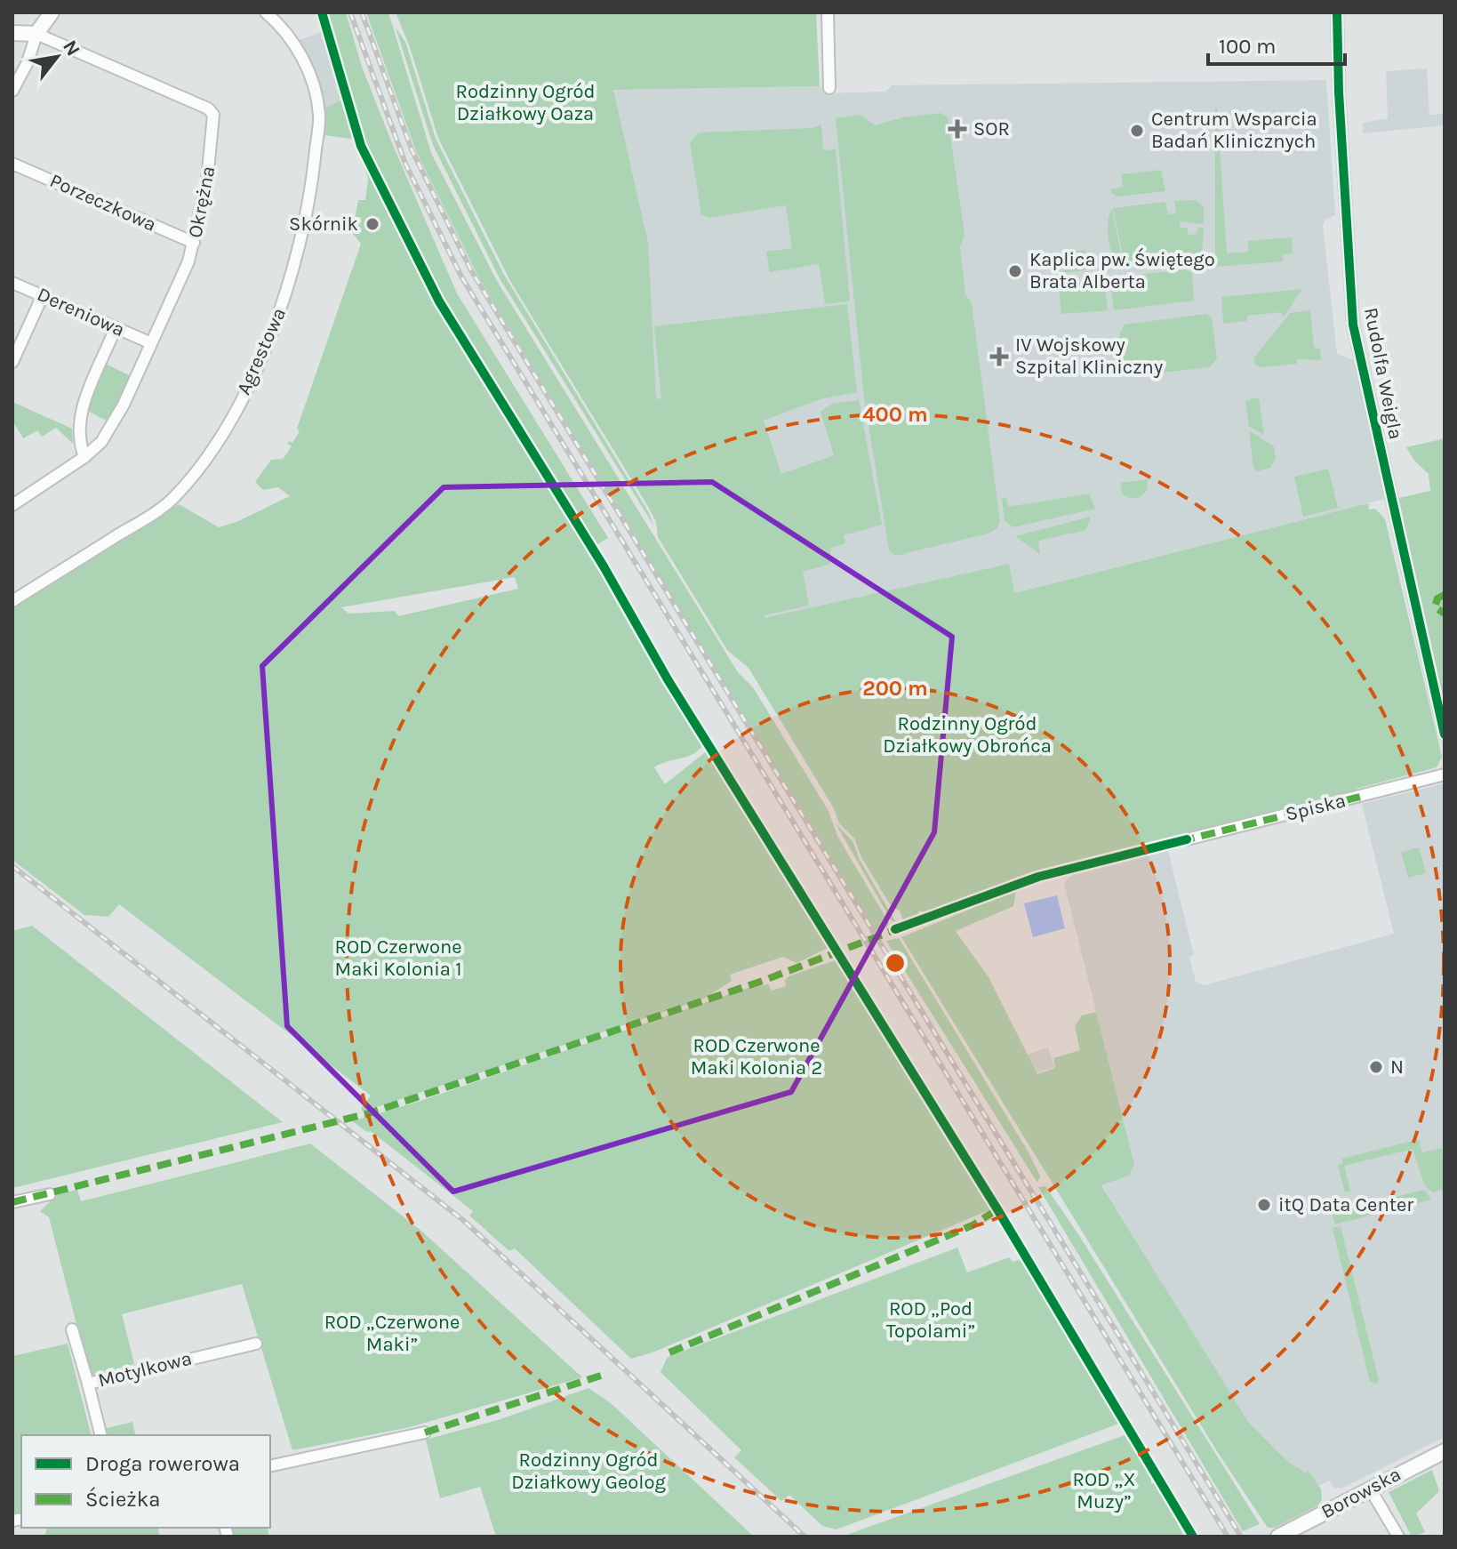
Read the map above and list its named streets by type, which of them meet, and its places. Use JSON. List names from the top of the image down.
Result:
{
  "streets": {
    "street": [
      "Okrężna",
      "Porzeczkowa",
      "Dereniowa",
      "Agrestowa",
      "Rudolfa Weigla",
      "Spiska",
      "Motylkowa",
      "Borowska"
    ]
  },
  "crossings": [
    ["Okrężna", "Porzeczkowa"],
    ["Okrężna", "Dereniowa"]
  ],
  "parks": [
    "Rodzinny Ogród Działkowy Oaza",
    "Rodzinny Ogród Działkowy Obrońca",
    "ROD Czerwone Maki Kolonia 1",
    "ROD Czerwone Maki Kolonia 2",
    "ROD „Pod Topolami”",
    "ROD „Czerwone Maki”",
    "Rodzinny Ogród Działkowy Geolog",
    "ROD „X Muzy”"
  ],
  "places": {
    "health": ["SOR", "IV Wojskowy Szpital Kliniczny"],
    "other": [
      "Centrum Wsparcia Badań Klinicznych",
      "Skórnik",
      "Kaplica pw. Świętego Brata Alberta",
      "N",
      "itQ Data Center"
    ]
  },
  "legend": ["Droga rowerowa", "Ścieżka"],
  "scale_bar": "100 m",
  "north": "top right",
  "rings": ["400 m", "200 m"]
}
